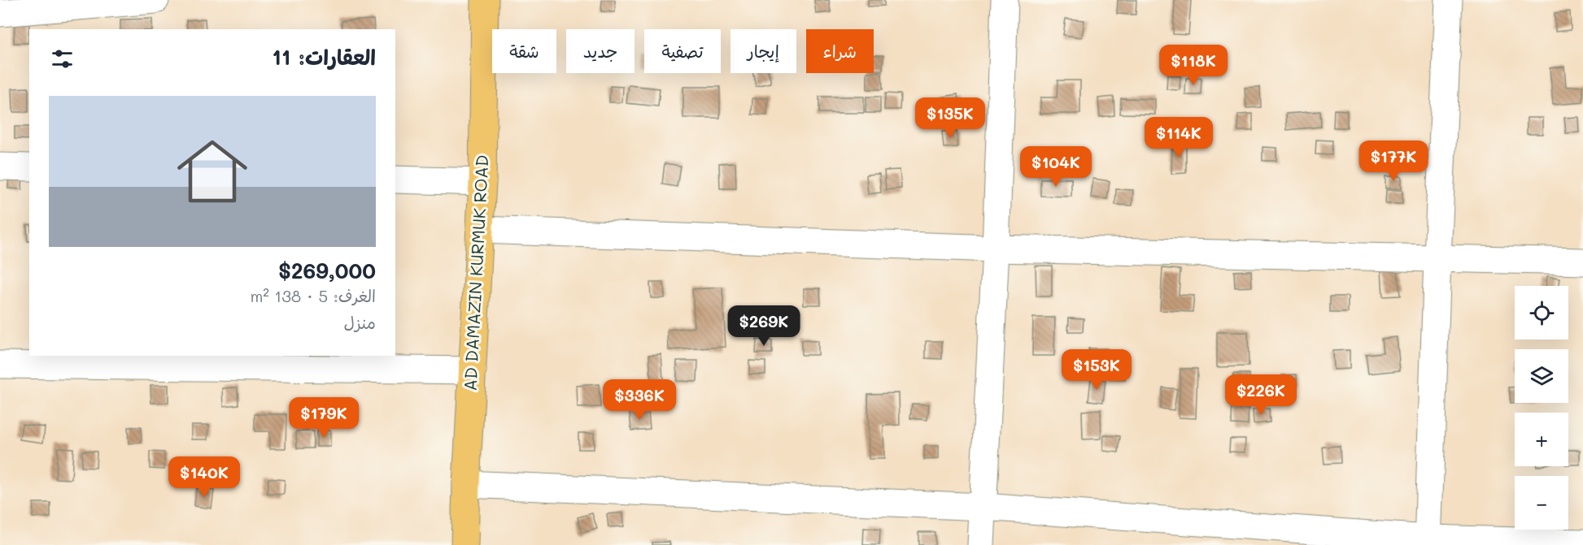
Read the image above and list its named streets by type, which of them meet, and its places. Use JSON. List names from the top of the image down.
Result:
{
  "streets": {
    "highway": ["AD DAMAZIN KURMUK ROAD"]
  },
  "page": {
    "chip": [
      "شراء",
      "إيجار",
      "تصفية",
      "جديد",
      "شقة"
    ],
    "heading": "العقارات: 11",
    "price": [
      "$118K",
      "$135K",
      "$114K",
      "$177K",
      "$104K",
      "$269K",
      "$153K",
      "$226K",
      "$336K",
      "$179K",
      "$140K"
    ],
    "list": [
      {
        "name": "$269,000",
        "note": "الغرف: 5 · 138 m² · منزل"
      }
    ],
    "map_buttons": ["+", "−"]
  }
}
